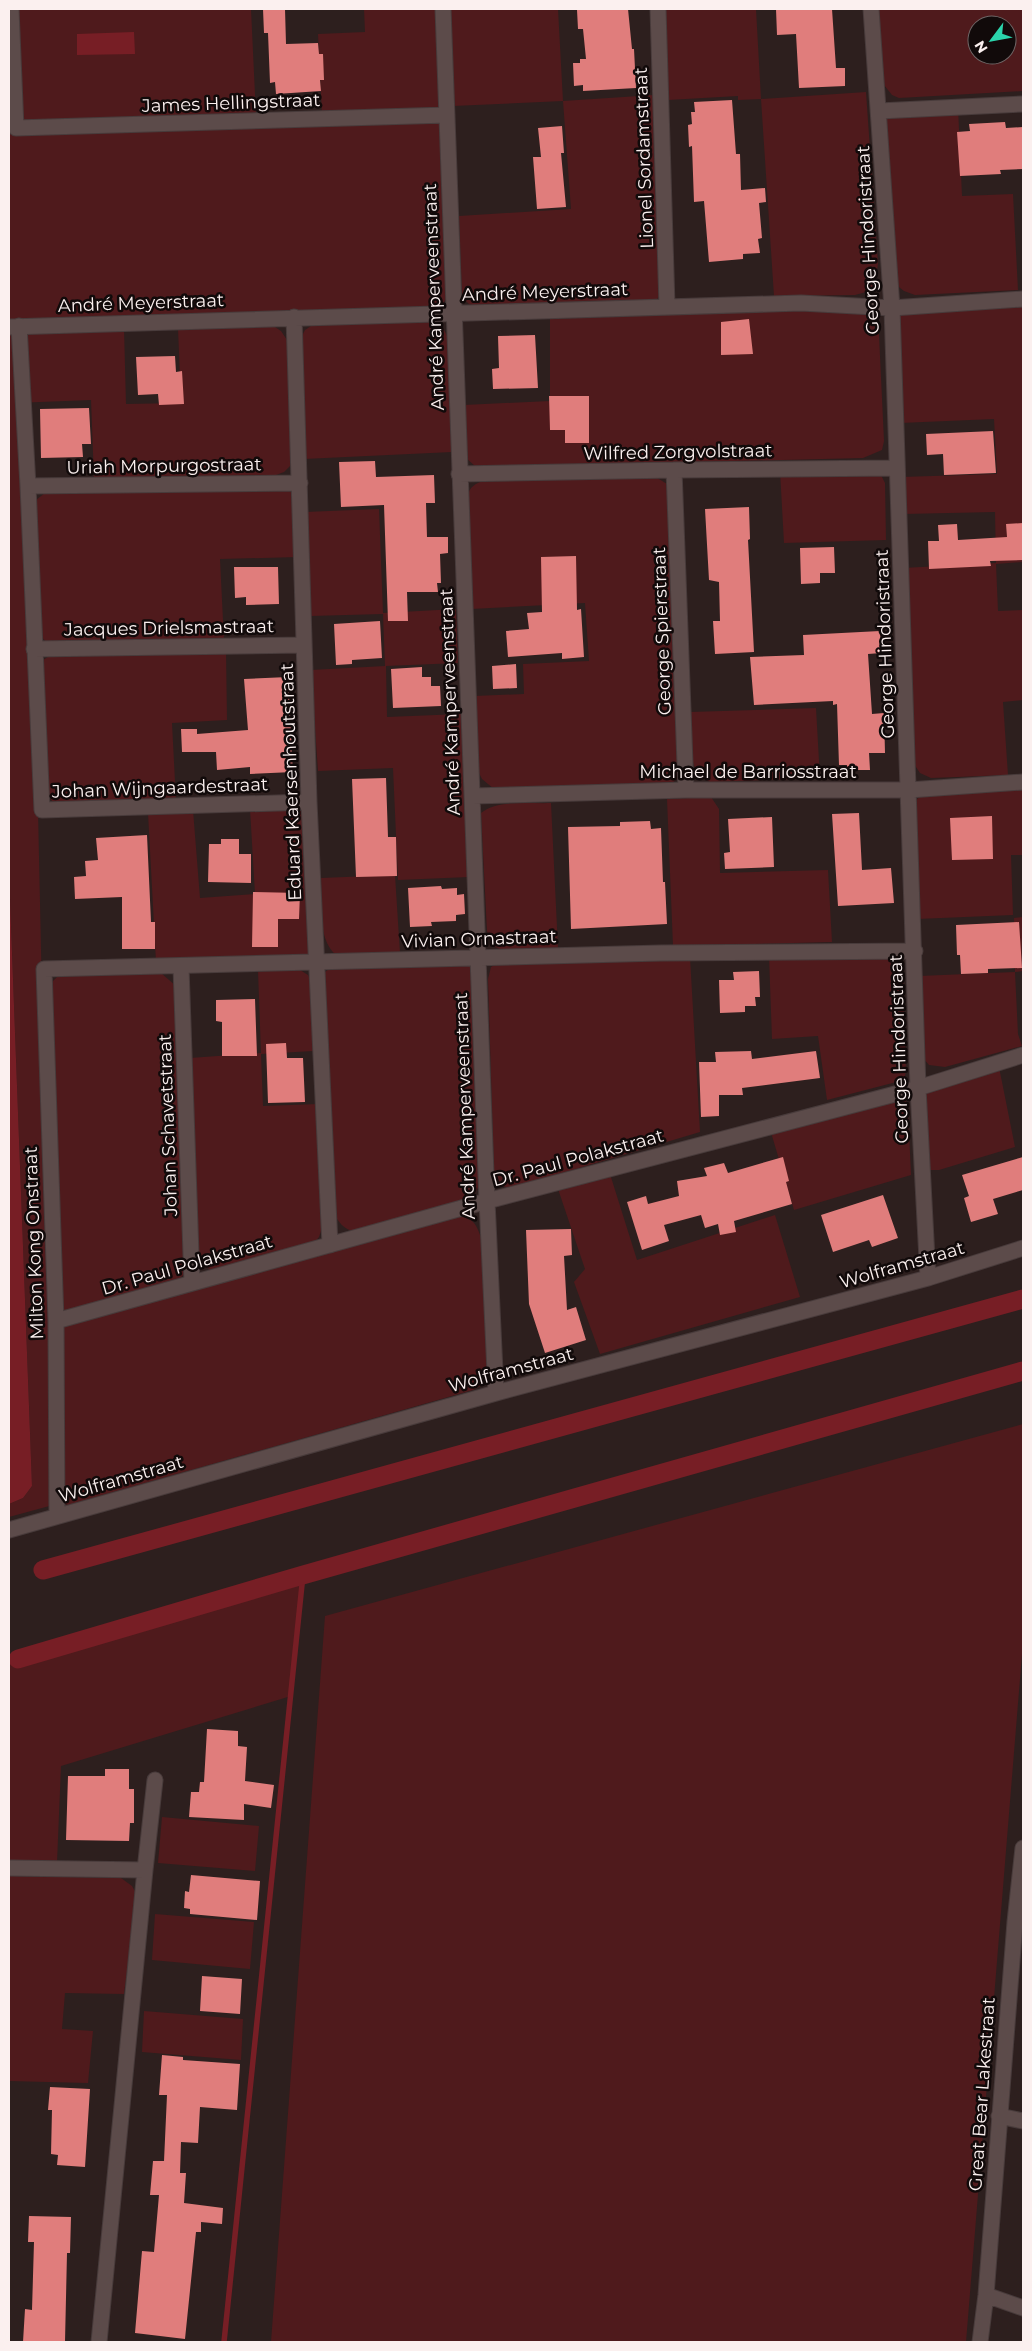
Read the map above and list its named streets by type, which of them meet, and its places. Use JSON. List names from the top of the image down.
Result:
{
  "streets": {
    "street": [
      "James Hellingstraat",
      "Lionel Sordamstraat",
      "George Hindoristraat",
      "André Meyerstraat",
      "André Kamperveenstraat",
      "Wilfred Zorgvolstraat",
      "Uriah Morpurgostraat",
      "Jacques Drielsmastraat",
      "George Spierstraat",
      "Michael de Barriosstraat",
      "Eduard Kaersenhoutstraat",
      "Johan Wijngaardestraat",
      "Vivian Ornastraat",
      "Johan Schavetstraat",
      "Dr. Paul Polakstraat",
      "Milton Kong Onstraat",
      "Wolframstraat",
      "Great Bear Lakestraat"
    ]
  },
  "crossings": [
    ["James Hellingstraat", "André Kamperveenstraat"],
    ["Lionel Sordamstraat", "André Meyerstraat"],
    ["George Hindoristraat", "André Meyerstraat"],
    ["George Hindoristraat", "Wilfred Zorgvolstraat"],
    ["George Hindoristraat", "Michael de Barriosstraat"],
    ["George Hindoristraat", "Vivian Ornastraat"],
    ["George Hindoristraat", "Dr. Paul Polakstraat"],
    ["George Hindoristraat", "Wolframstraat"],
    ["André Meyerstraat", "André Kamperveenstraat"],
    ["André Meyerstraat", "Eduard Kaersenhoutstraat"],
    ["André Kamperveenstraat", "Wilfred Zorgvolstraat"],
    ["André Kamperveenstraat", "Michael de Barriosstraat"],
    ["André Kamperveenstraat", "Vivian Ornastraat"],
    ["André Kamperveenstraat", "Dr. Paul Polakstraat"],
    ["André Kamperveenstraat", "Wolframstraat"],
    ["Wilfred Zorgvolstraat", "George Spierstraat"],
    ["Uriah Morpurgostraat", "Eduard Kaersenhoutstraat"],
    ["Jacques Drielsmastraat", "Eduard Kaersenhoutstraat"],
    ["Jacques Drielsmastraat", "Johan Wijngaardestraat"],
    ["George Spierstraat", "Michael de Barriosstraat"],
    ["Eduard Kaersenhoutstraat", "Johan Wijngaardestraat"],
    ["Eduard Kaersenhoutstraat", "Vivian Ornastraat"],
    ["Eduard Kaersenhoutstraat", "Dr. Paul Polakstraat"],
    ["Vivian Ornastraat", "Johan Schavetstraat"],
    ["Vivian Ornastraat", "Milton Kong Onstraat"],
    ["Johan Schavetstraat", "Dr. Paul Polakstraat"],
    ["Dr. Paul Polakstraat", "Milton Kong Onstraat"],
    ["Milton Kong Onstraat", "Wolframstraat"]
  ],
  "north": "bottom left"
}
